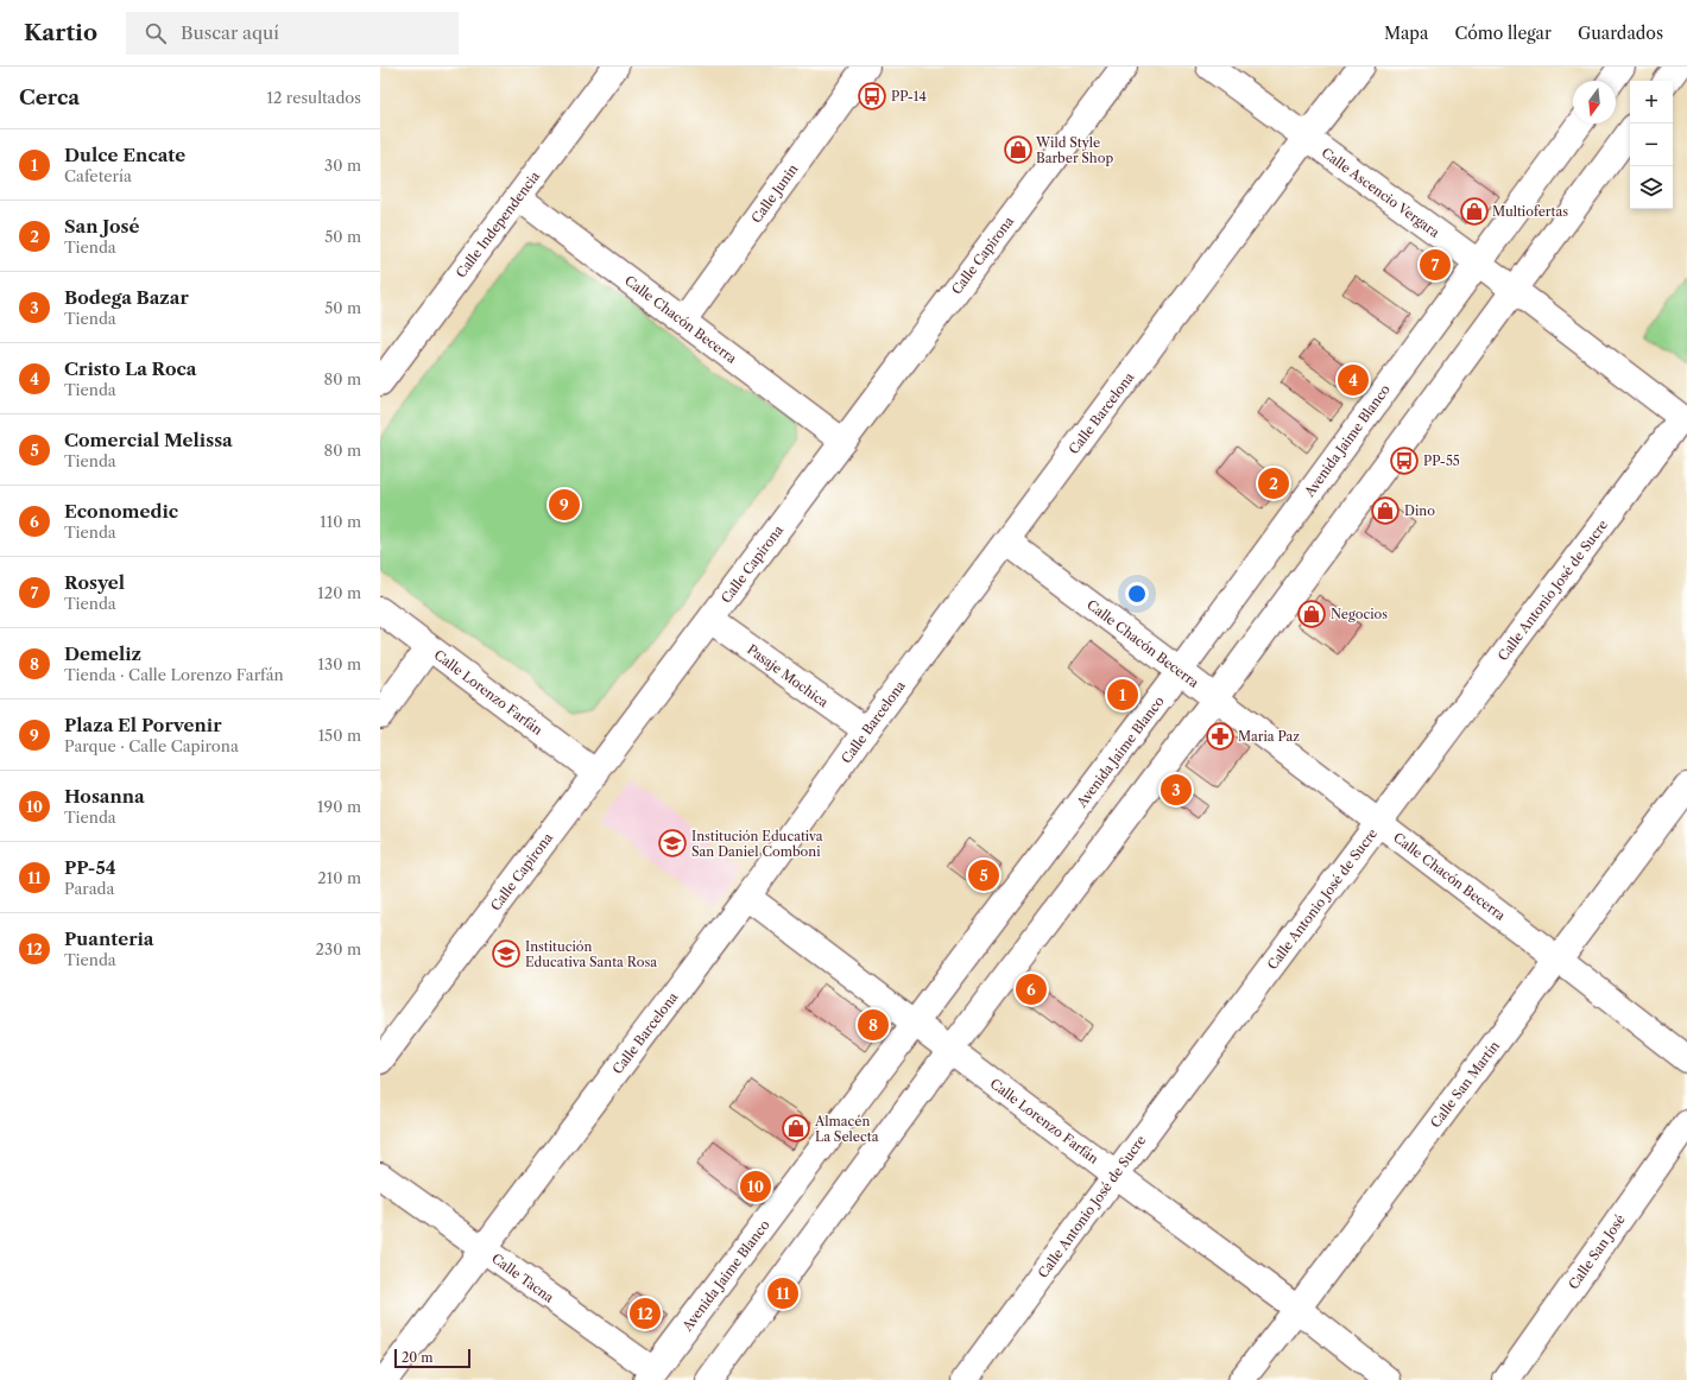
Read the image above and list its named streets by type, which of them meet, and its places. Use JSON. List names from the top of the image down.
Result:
{
  "streets": {
    "street": [
      "Calle Ascencio Vergara",
      "Calle Junin",
      "Calle Independencia",
      "Calle Capirona",
      "Calle Chacón Becerra",
      "Calle Barcelona",
      "Avenida Jaime Blanco",
      "Calle Antonio José de Sucre",
      "Pasaje Mochica",
      "Calle Lorenzo Farfán",
      "Calle San Martín",
      "Calle San José",
      "Calle Tacna"
    ]
  },
  "crossings": [
    ["Calle Ascencio Vergara", "Calle Barcelona"],
    ["Calle Ascencio Vergara", "Avenida Jaime Blanco"],
    ["Calle Ascencio Vergara", "Calle Antonio José de Sucre"],
    ["Calle Junin", "Calle Chacón Becerra"],
    ["Calle Independencia", "Calle Chacón Becerra"],
    ["Calle Capirona", "Calle Chacón Becerra"],
    ["Calle Capirona", "Pasaje Mochica"],
    ["Calle Capirona", "Calle Lorenzo Farfán"],
    ["Calle Chacón Becerra", "Calle Barcelona"],
    ["Calle Chacón Becerra", "Avenida Jaime Blanco"],
    ["Calle Chacón Becerra", "Calle Antonio José de Sucre"],
    ["Calle Chacón Becerra", "Calle San Martín"],
    ["Calle Barcelona", "Pasaje Mochica"],
    ["Calle Barcelona", "Calle Lorenzo Farfán"],
    ["Calle Barcelona", "Calle Tacna"],
    ["Avenida Jaime Blanco", "Calle Lorenzo Farfán"],
    ["Avenida Jaime Blanco", "Calle Tacna"],
    ["Calle Antonio José de Sucre", "Calle Lorenzo Farfán"],
    ["Calle Lorenzo Farfán", "Calle San Martín"]
  ],
  "places": {
    "bus stop": ["PP-14", "PP-55"],
    "shop": [
      "Wild Style Barber Shop",
      "Multiofertas",
      "Dino",
      "Negocios",
      "Almacén La Selecta"
    ],
    "pharmacy": ["Maria Paz"],
    "school or university": ["Institución Educativa San Daniel Comboni", "Institución Educativa Santa Rosa"]
  },
  "scale_bar": "20 m",
  "north": "bottom",
  "page": {
    "header": "Kartio",
    "search": "Buscar aquí",
    "nav": ["Mapa", "Cómo llegar", "Guardados"],
    "heading": ["Cerca", "12 resultados"],
    "map_buttons": ["+", "−"],
    "list": [
      {
        "mark": "1",
        "name": "Dulce Encate",
        "note": "Cafetería",
        "value": "30 m"
      },
      {
        "mark": "2",
        "name": "San José",
        "note": "Tienda",
        "value": "50 m"
      },
      {
        "mark": "3",
        "name": "Bodega Bazar",
        "note": "Tienda",
        "value": "50 m"
      },
      {
        "mark": "4",
        "name": "Cristo La Roca",
        "note": "Tienda",
        "value": "80 m"
      },
      {
        "mark": "5",
        "name": "Comercial Melissa",
        "note": "Tienda",
        "value": "80 m"
      },
      {
        "mark": "6",
        "name": "Economedic",
        "note": "Tienda",
        "value": "110 m"
      },
      {
        "mark": "7",
        "name": "Rosyel",
        "note": "Tienda",
        "value": "120 m"
      },
      {
        "mark": "8",
        "name": "Demeliz",
        "note": "Tienda · Calle Lorenzo Farfán",
        "value": "130 m"
      },
      {
        "mark": "9",
        "name": "Plaza El Porvenir",
        "note": "Parque · Calle Capirona",
        "value": "150 m"
      },
      {
        "mark": "10",
        "name": "Hosanna",
        "note": "Tienda",
        "value": "190 m"
      },
      {
        "mark": "11",
        "name": "PP-54",
        "note": "Parada",
        "value": "210 m"
      },
      {
        "mark": "12",
        "name": "Puanteria",
        "note": "Tienda",
        "value": "230 m"
      }
    ],
    "pins": [
      "7",
      "4",
      "2",
      "9",
      "1",
      "3",
      "5",
      "6",
      "8",
      "10",
      "11",
      "12"
    ],
    "scale": "20 m"
  }
}
